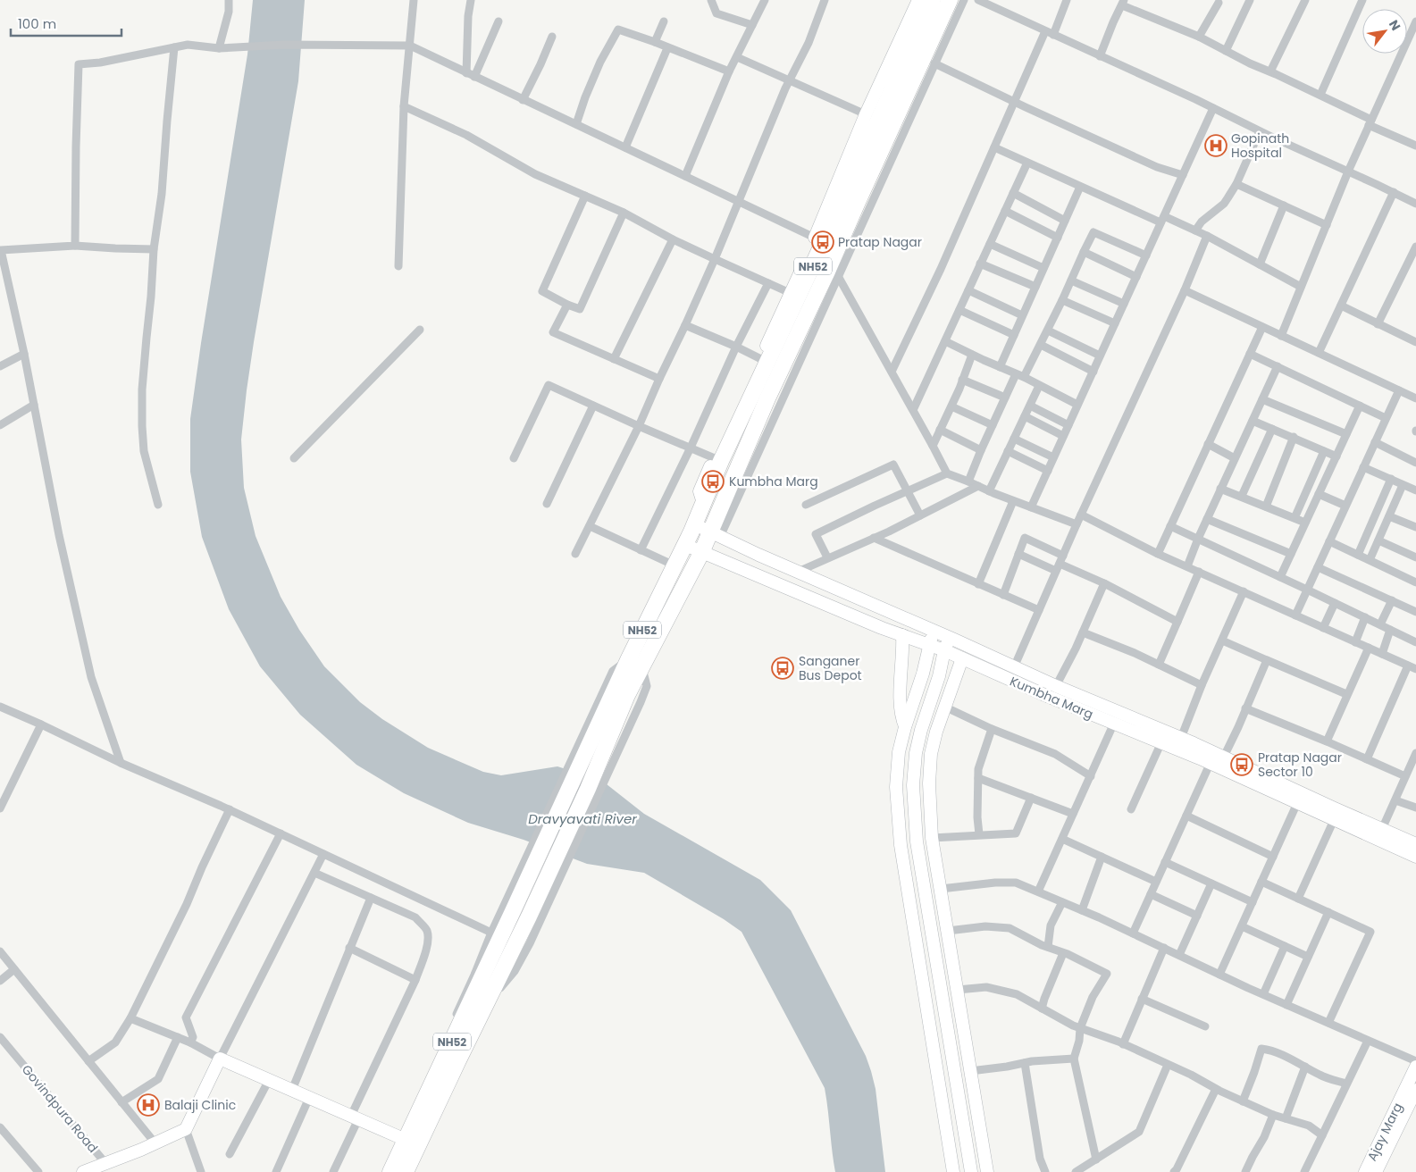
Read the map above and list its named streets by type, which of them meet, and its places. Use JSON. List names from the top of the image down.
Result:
{
  "streets": {
    "highway": ["NH52"],
    "street": ["Kumbha Marg", "Govindpura Road", "Ajay Marg"]
  },
  "crossings": [
    ["NH52", "Kumbha Marg"]
  ],
  "water": ["Dravyavati River"],
  "places": {
    "hospital": ["Gopinath Hospital", "Balaji Clinic"],
    "bus stop": [
      "Pratap Nagar",
      "Kumbha Marg",
      "Sanganer Bus Depot",
      "Pratap Nagar Sector 10"
    ]
  },
  "scale_bar": "100 m",
  "north": "top right"
}
